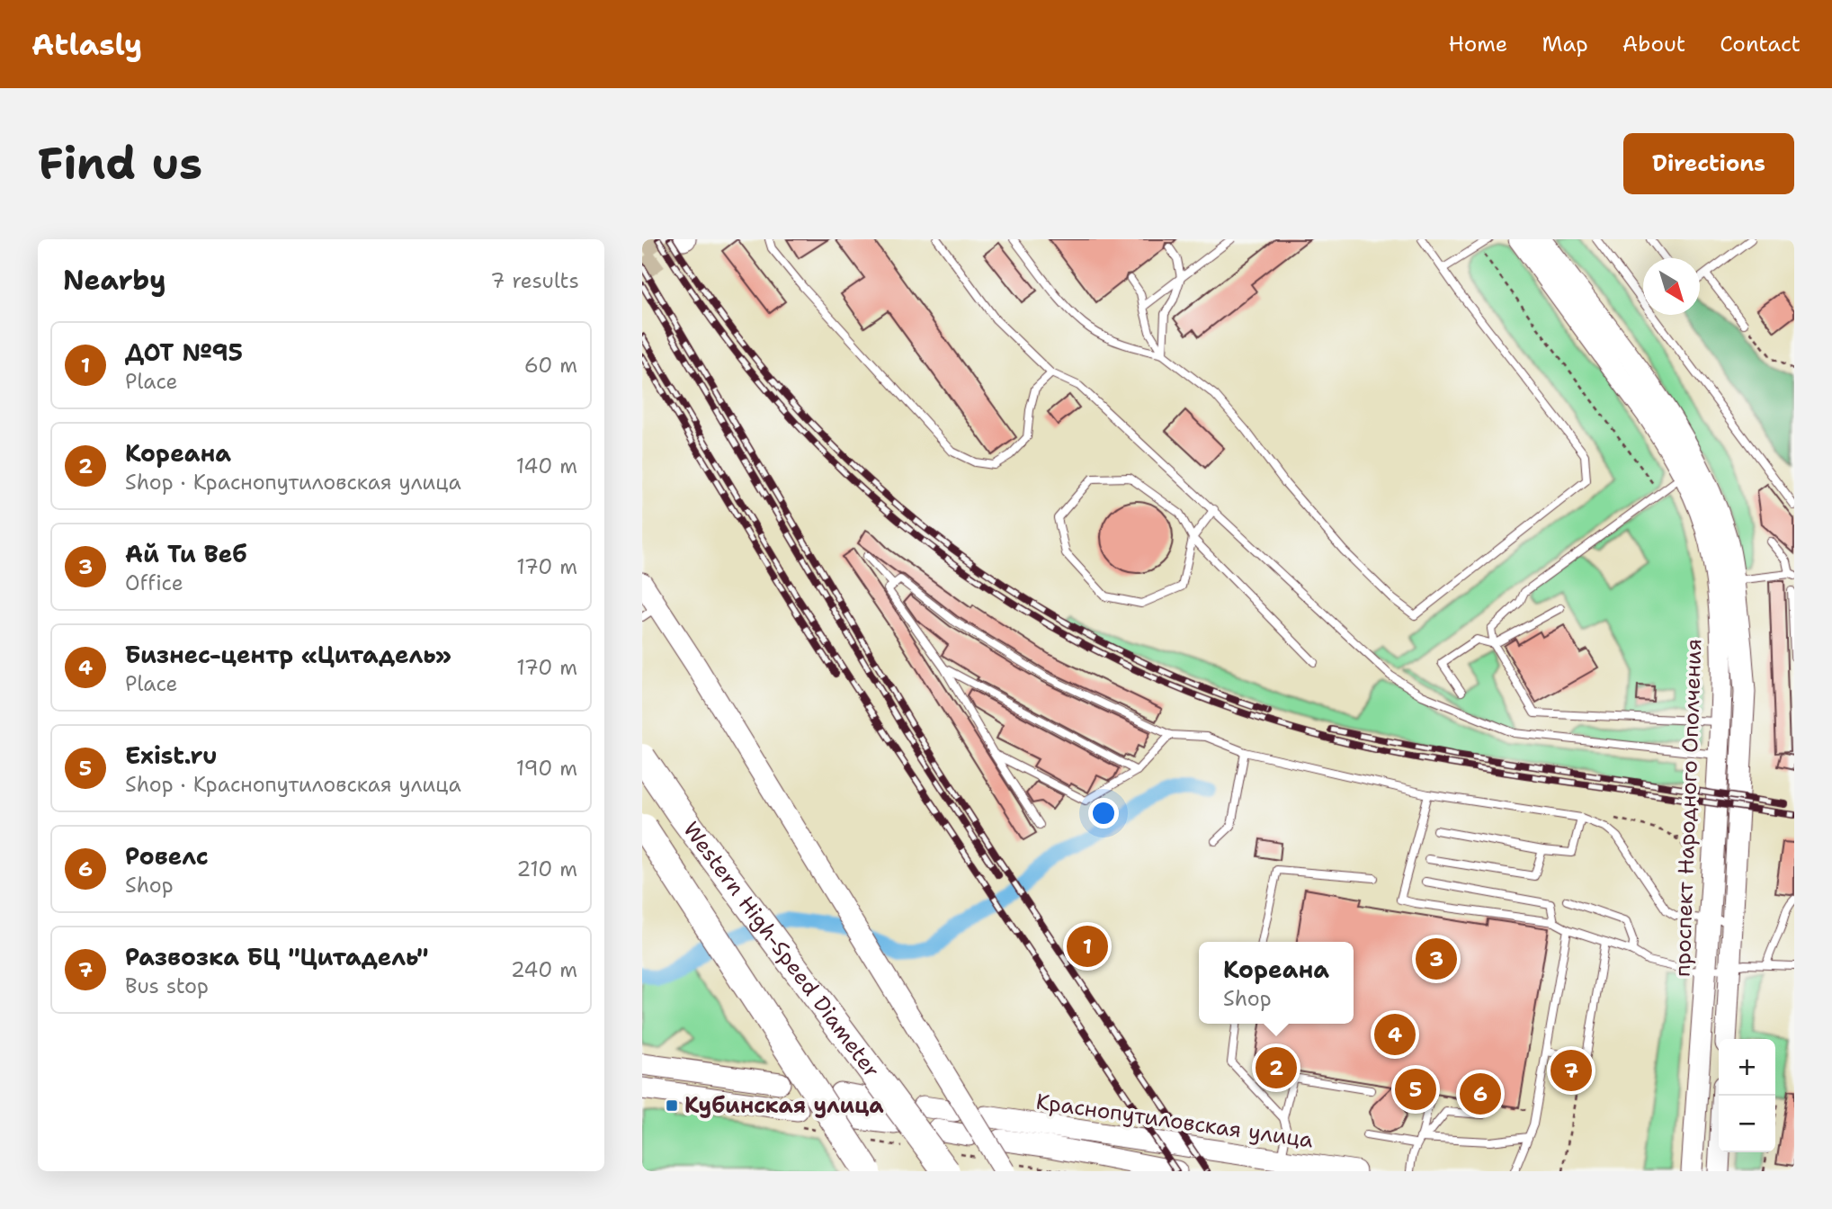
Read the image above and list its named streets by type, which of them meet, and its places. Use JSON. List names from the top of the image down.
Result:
{
  "streets": {
    "highway": ["Western High-Speed Diameter"],
    "main road": ["проспект Народного Ополчения", "Краснопутиловская улица"]
  },
  "places": {
    "transit": ["Кубинская улица"]
  },
  "north": "bottom right",
  "page": {
    "header": "Atlasly",
    "nav": [
      "Home",
      "Map",
      "About",
      "Contact"
    ],
    "buttons": "Directions",
    "title": "Find us",
    "heading": ["Nearby", "7 results"],
    "list": [
      {
        "mark": "1",
        "name": "ДОТ №95",
        "note": "Place",
        "value": "60 m"
      },
      {
        "mark": "2",
        "name": "Кореана",
        "note": "Shop · Краснопутиловская улица",
        "value": "140 m"
      },
      {
        "mark": "3",
        "name": "Ай Ти Веб",
        "note": "Office",
        "value": "170 m"
      },
      {
        "mark": "4",
        "name": "Бизнес-центр «Цитадель»",
        "note": "Place",
        "value": "170 m"
      },
      {
        "mark": "5",
        "name": "Exist.ru",
        "note": "Shop · Краснопутиловская улица",
        "value": "190 m"
      },
      {
        "mark": "6",
        "name": "Ровелс",
        "note": "Shop",
        "value": "210 m"
      },
      {
        "mark": "7",
        "name": "Развозка БЦ \"Цитадель\"",
        "note": "Bus stop",
        "value": "240 m"
      }
    ],
    "pins": [
      "1",
      "3",
      "4",
      "2",
      "7",
      "5",
      "6"
    ],
    "popup": ["Кореана", "Shop"],
    "map_buttons": ["+", "−"]
  }
}
